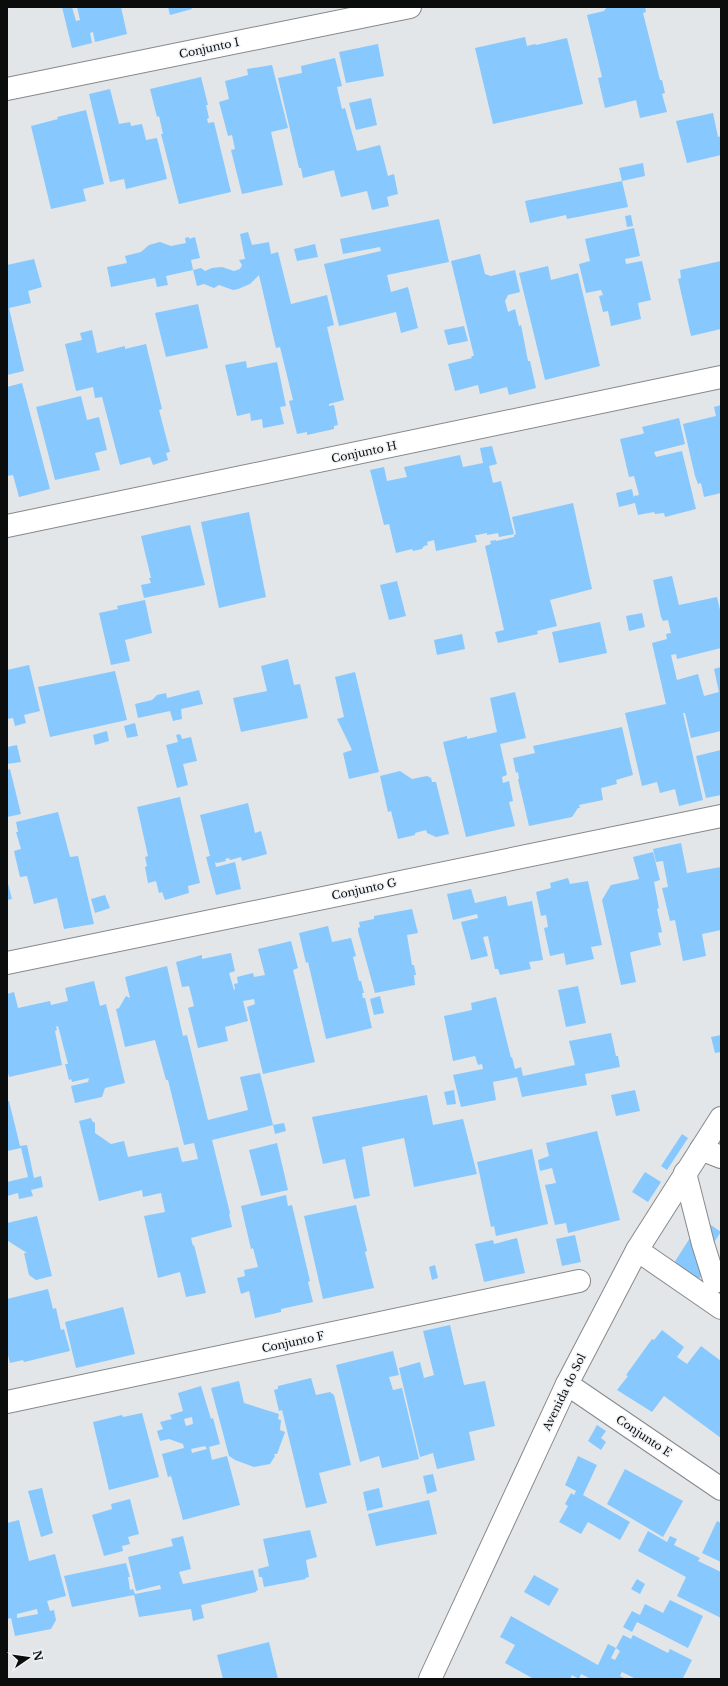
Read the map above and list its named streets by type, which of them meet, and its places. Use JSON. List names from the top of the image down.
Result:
{
  "streets": {
    "street": [
      "Conjunto I",
      "Conjunto H",
      "Conjunto G",
      "Conjunto F",
      "Avenida do Sol",
      "Conjunto E"
    ]
  },
  "crossings": [
    ["Avenida do Sol", "Conjunto E"]
  ],
  "north": "right"
}
